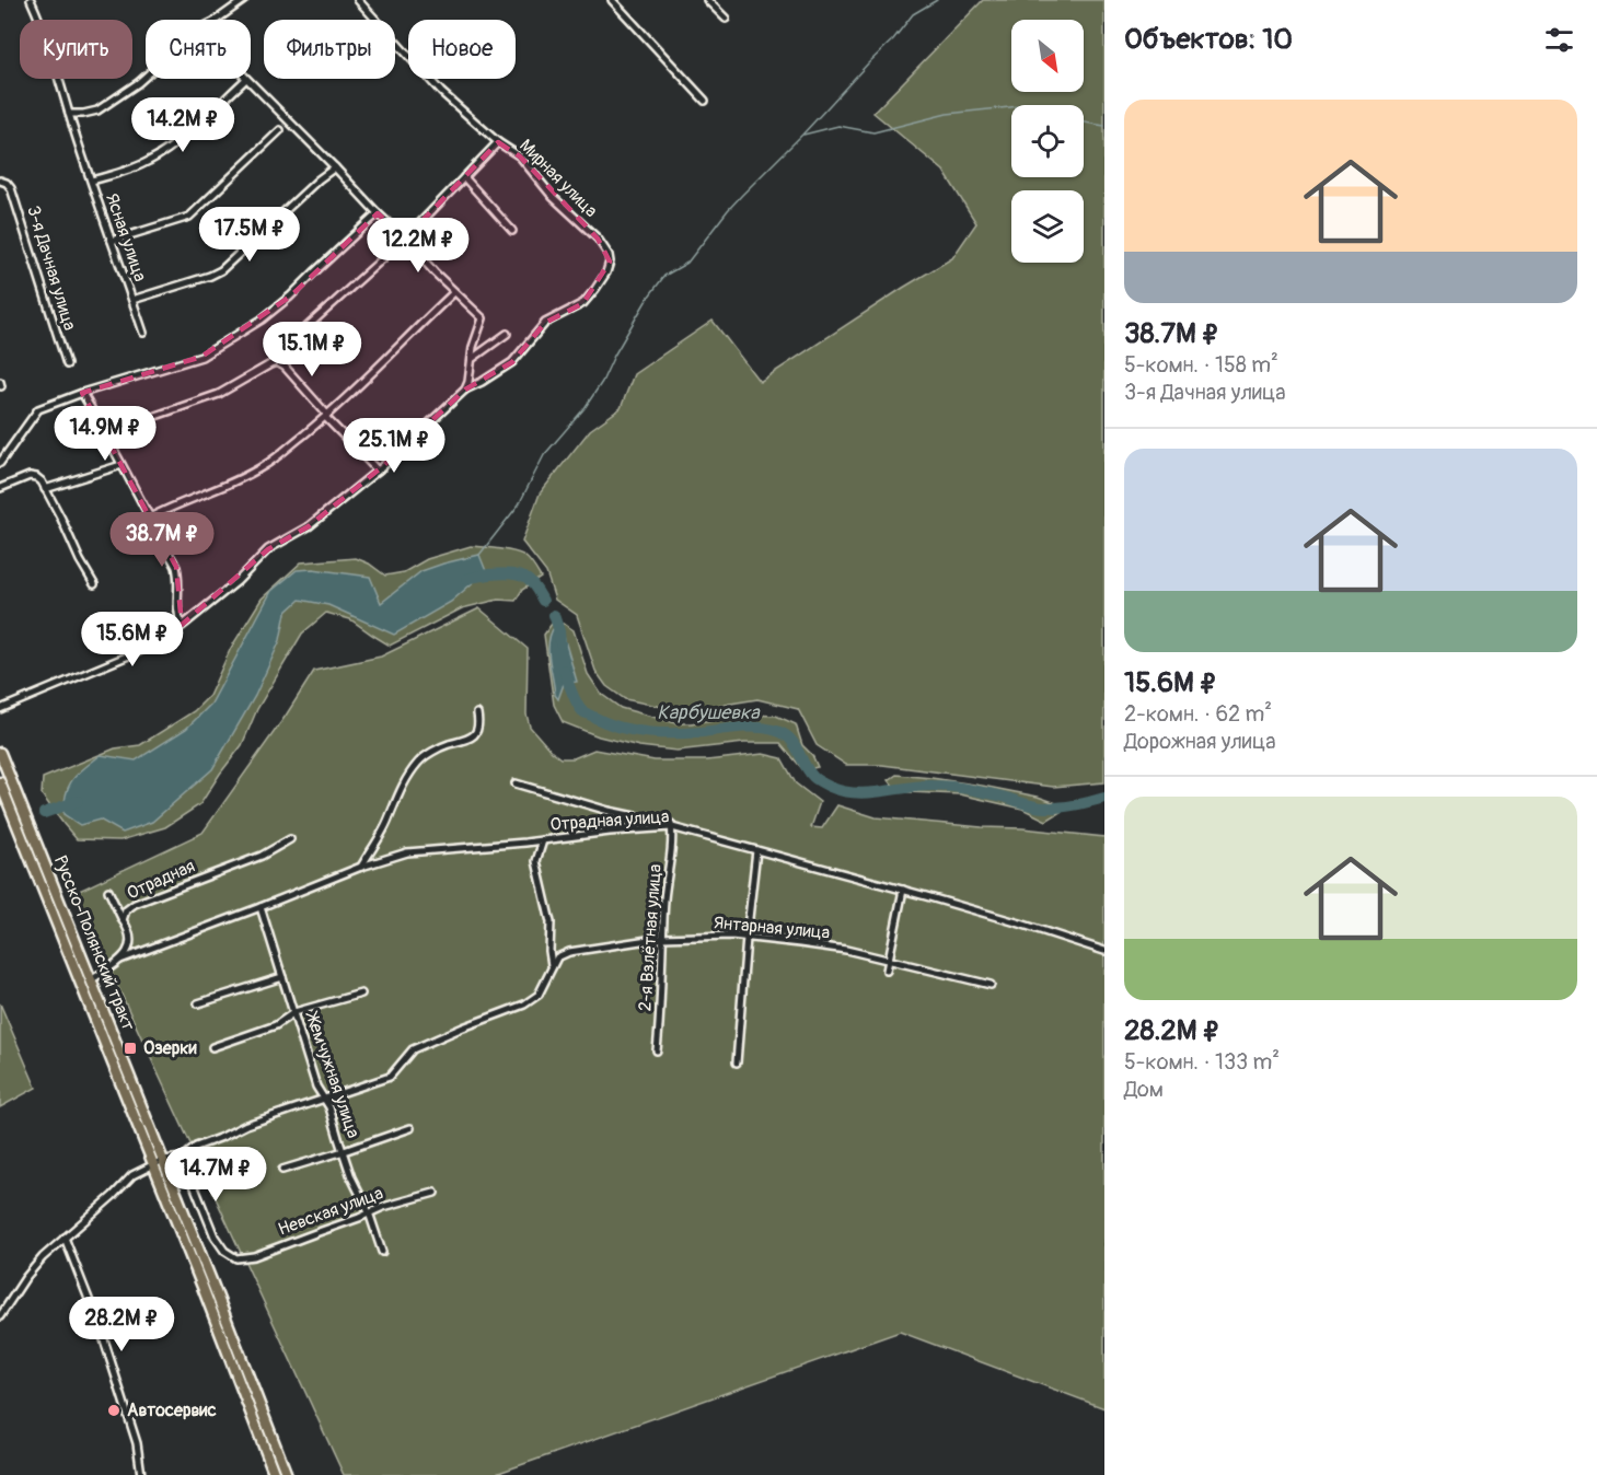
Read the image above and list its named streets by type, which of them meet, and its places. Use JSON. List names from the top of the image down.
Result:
{
  "streets": {
    "main road": ["Русско-Полянский тракт"],
    "street": [
      "Мирная улица",
      "Ясная улица",
      "3-я Дачная улица",
      "Отрадная улица",
      "Отрадная",
      "Янтарная улица",
      "2-я Взлётная улица",
      "Жемчужная улица",
      "Невская улица"
    ]
  },
  "crossings": [
    ["Отрадная улица", "Отрадная"],
    ["Отрадная улица", "2-я Взлётная улица"],
    ["Отрадная улица", "Жемчужная улица"],
    ["Янтарная улица", "2-я Взлётная улица"],
    ["Жемчужная улица", "Невская улица"]
  ],
  "water": ["Карбушевка"],
  "places": {
    "transit": ["Озерки"],
    "other": ["Автосервис"]
  },
  "north": "bottom right",
  "page": {
    "heading": "Объектов: 10",
    "chip": [
      "Купить",
      "Снять",
      "Фильтры",
      "Новое"
    ],
    "list": [
      {
        "name": "38.7M ₽",
        "note": "5-комн. · 158 m² · 3-я Дачная улица"
      },
      {
        "name": "15.6M ₽",
        "note": "2-комн. · 62 m² · Дорожная улица"
      },
      {
        "name": "28.2M ₽",
        "note": "5-комн. · 133 m² · Дом"
      }
    ],
    "price": [
      "14.2M ₽",
      "17.5M ₽",
      "12.2M ₽",
      "15.1M ₽",
      "14.9M ₽",
      "25.1M ₽",
      "38.7M ₽",
      "15.6M ₽",
      "14.7M ₽",
      "28.2M ₽"
    ]
  }
}
